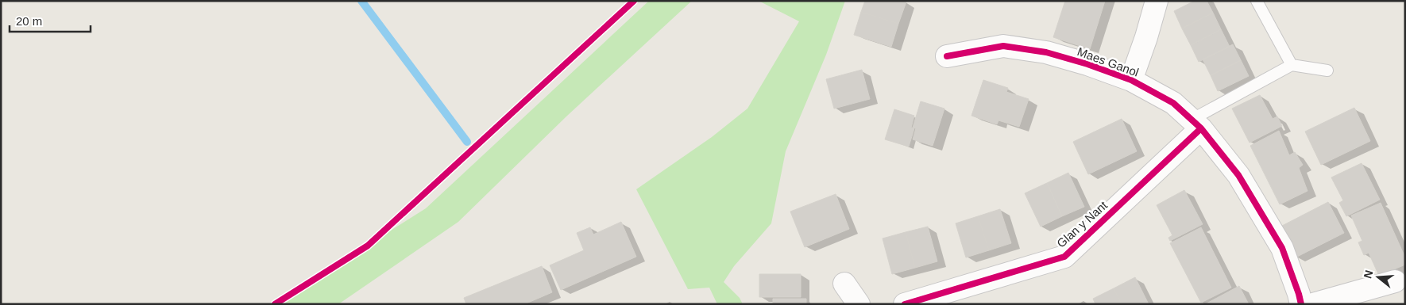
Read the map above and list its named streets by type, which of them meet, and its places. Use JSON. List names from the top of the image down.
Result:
{
  "streets": {
    "street": ["Maes Ganol", "Glan y Nant"]
  },
  "crossings": [
    ["Maes Ganol", "Glan y Nant"]
  ],
  "scale_bar": "20 m",
  "north": "left"
}
